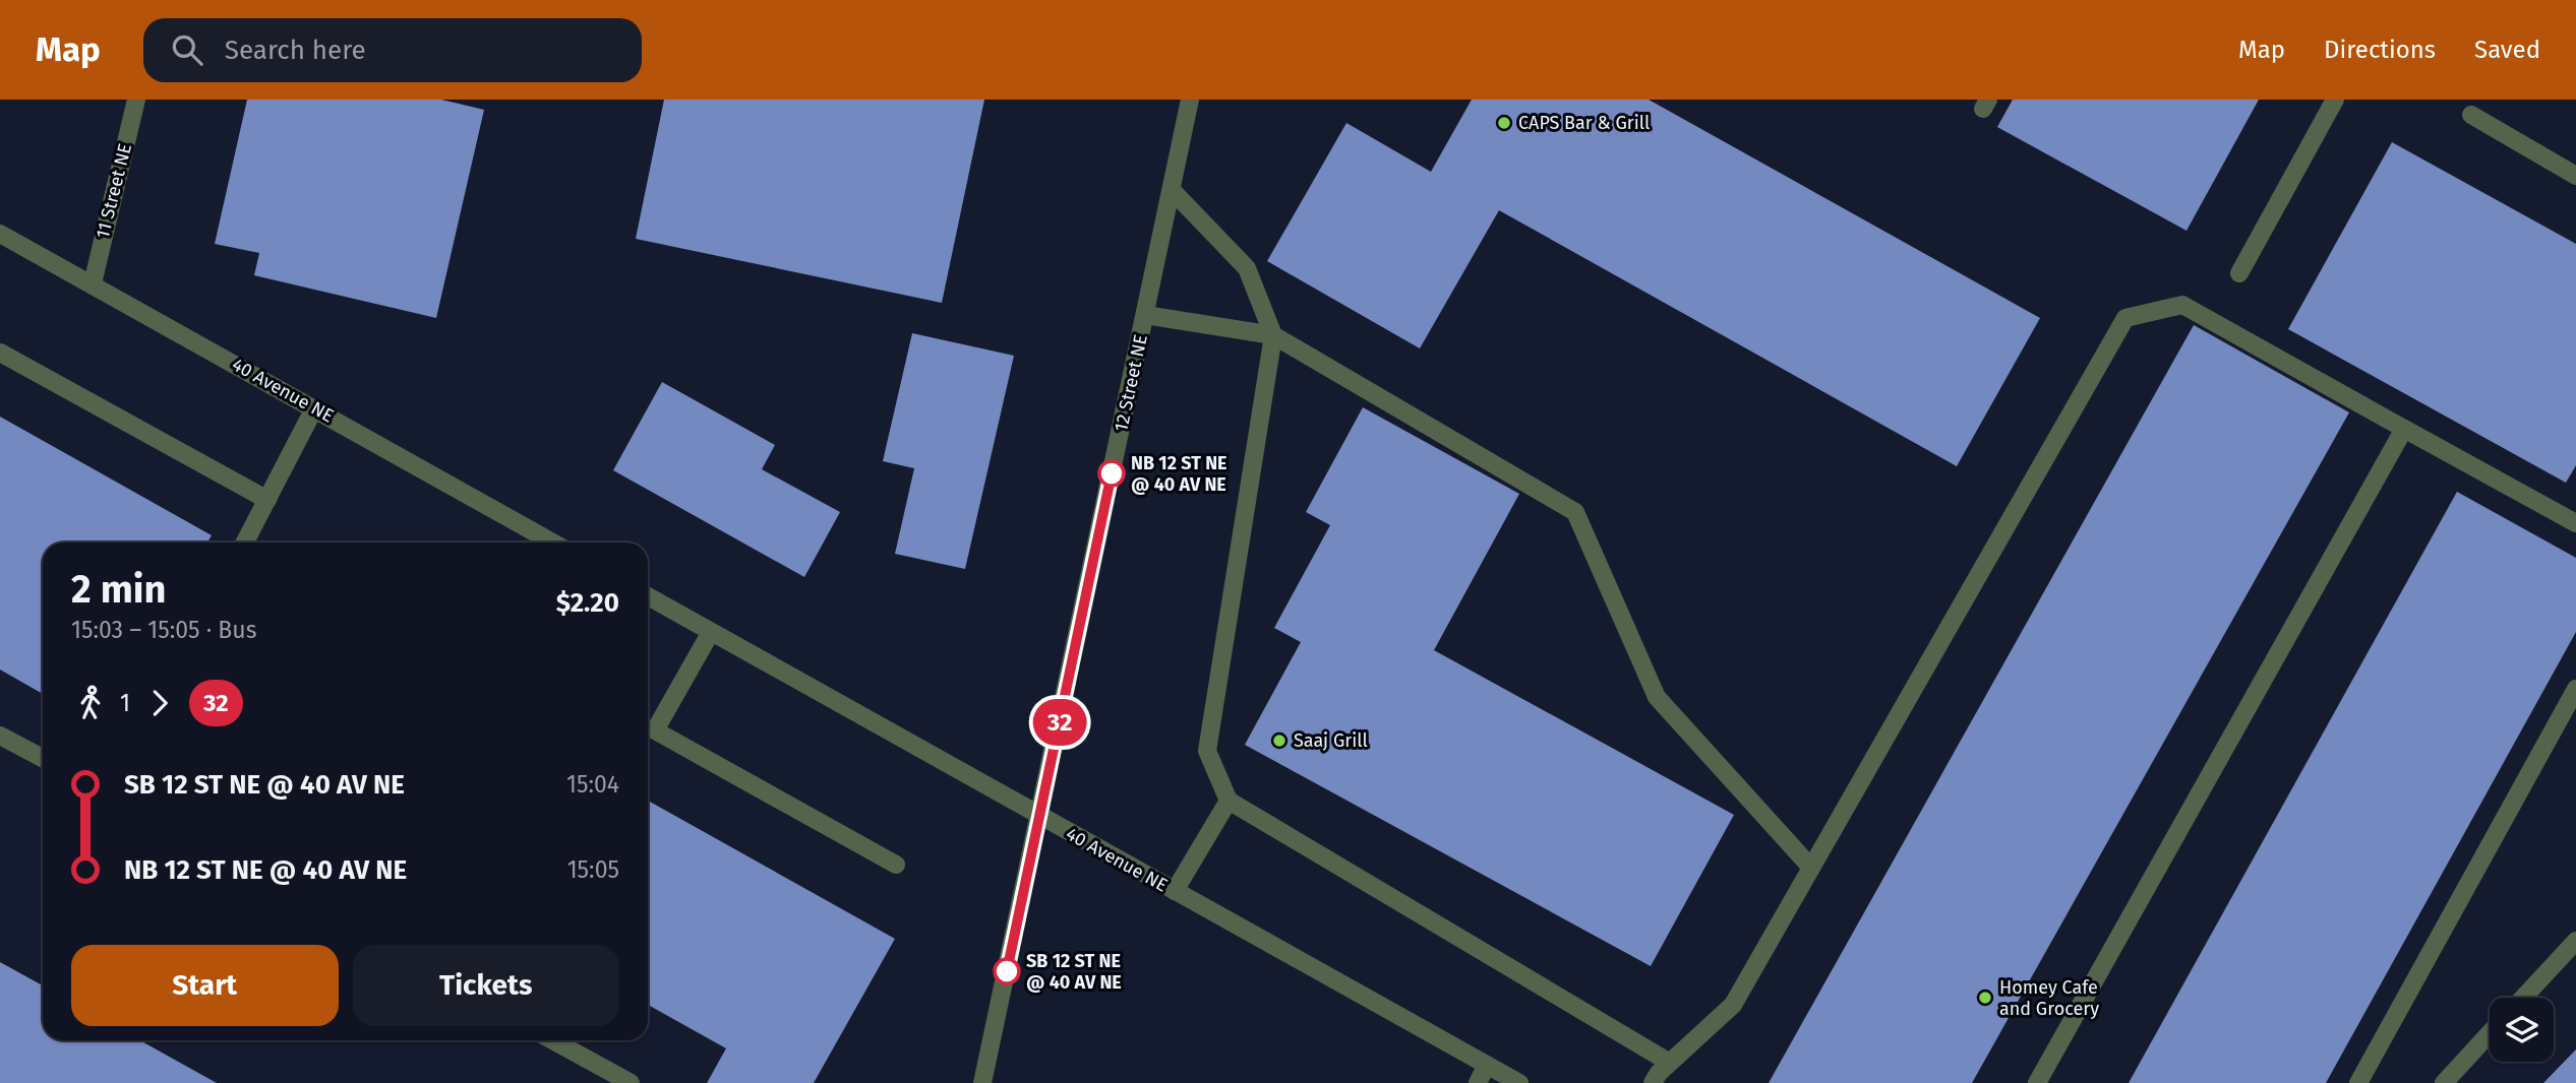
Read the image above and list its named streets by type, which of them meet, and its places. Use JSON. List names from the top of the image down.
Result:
{
  "streets": {
    "street": ["11 Street NE", "12 Street NE", "40 Avenue NE"]
  },
  "crossings": [
    ["11 Street NE", "40 Avenue NE"],
    ["12 Street NE", "40 Avenue NE"]
  ],
  "places": [
    "CAPS Bar & Grill",
    "NB 12 ST NE @ 40 AV NE",
    "Saaj Grill",
    "SB 12 ST NE @ 40 AV NE",
    "Homey Cafe and Grocery"
  ],
  "lines": ["bus line 32"],
  "page": {
    "header": "Map",
    "search": "Search here",
    "nav": ["Map", "Directions", "Saved"],
    "on_map": "32",
    "heading": ["2 min", "15:03 – 15:05 · Bus", "$2.20"],
    "legs": ["1", "32"],
    "list": [
      {
        "name": "SB 12 ST NE @ 40 AV NE",
        "value": "15:04"
      },
      {
        "name": "NB 12 ST NE @ 40 AV NE",
        "value": "15:05"
      }
    ],
    "buttons": ["Start", "Tickets"]
  }
}
